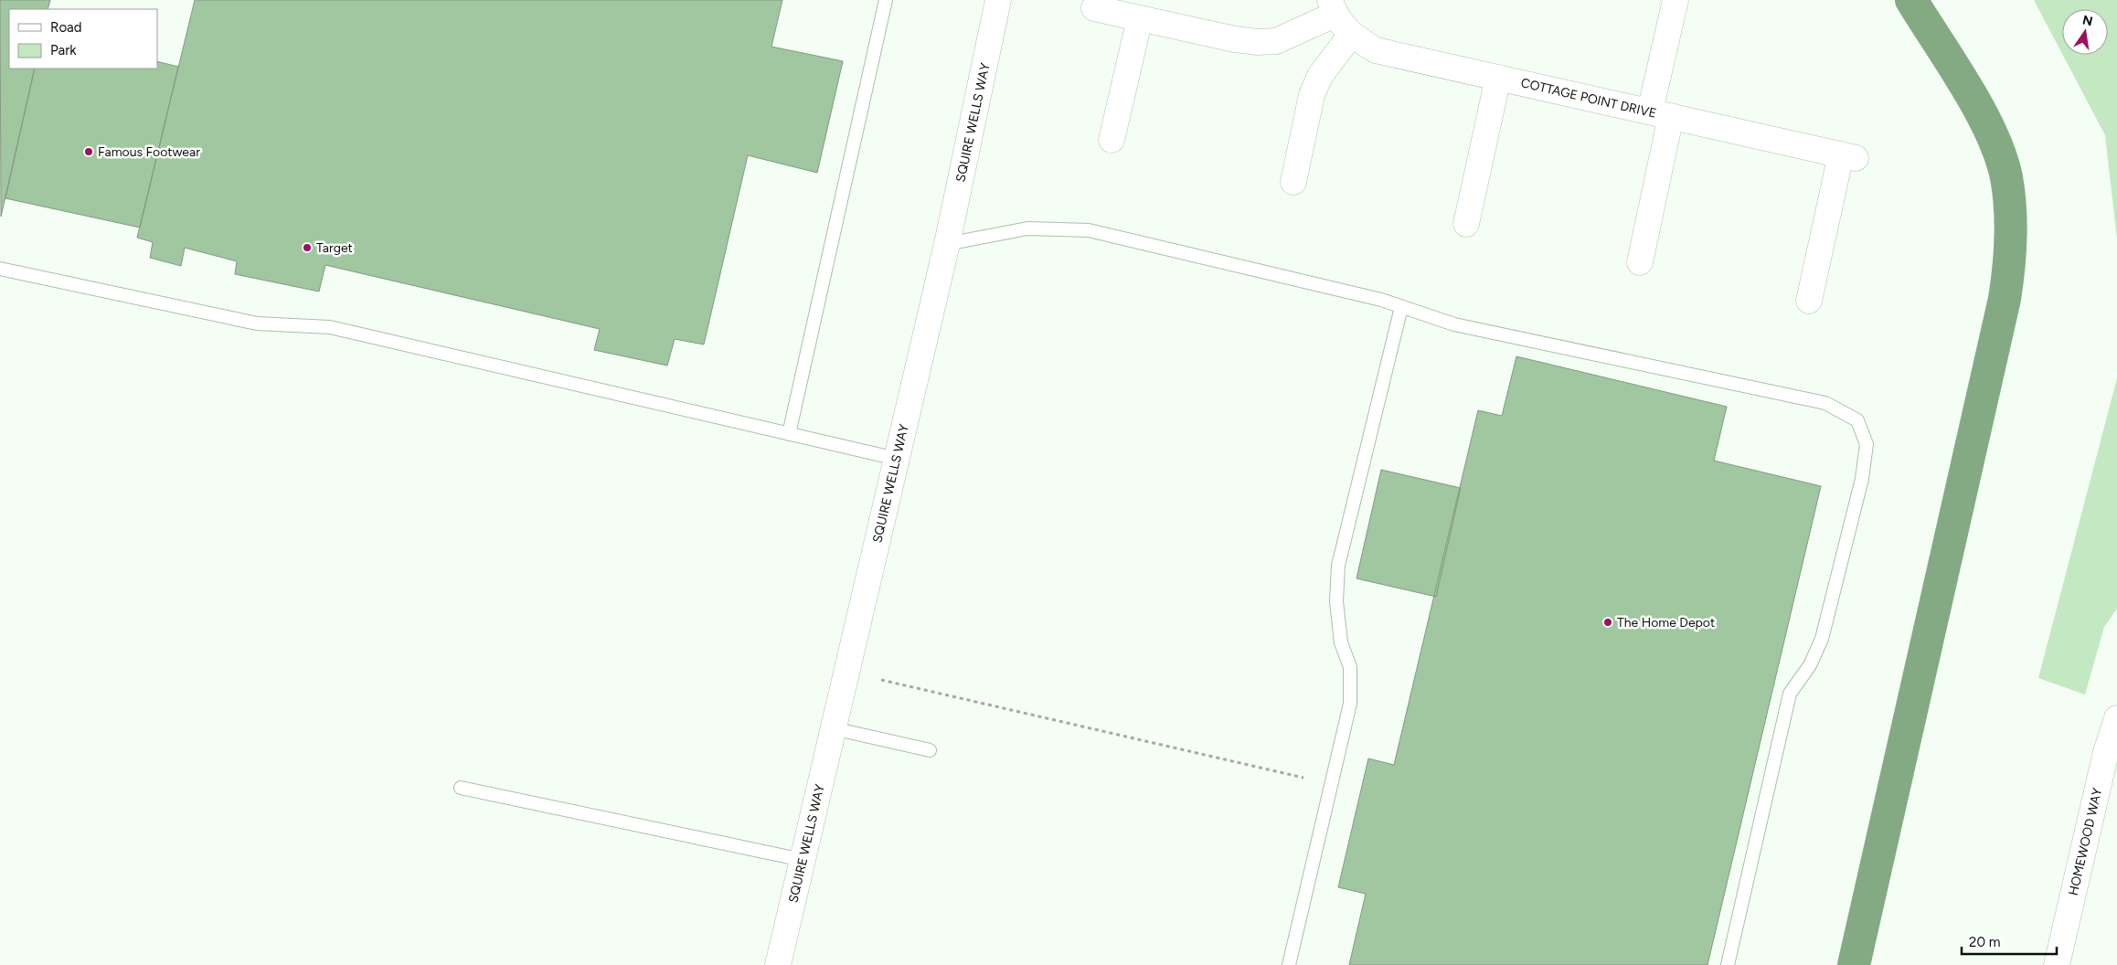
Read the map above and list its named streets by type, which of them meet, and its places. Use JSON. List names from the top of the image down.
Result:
{
  "streets": {
    "street": ["COTTAGE POINT DRIVE", "SQUIRE WELLS WAY", "HOMEWOOD WAY"]
  },
  "places": ["Famous Footwear", "Target", "The Home Depot"],
  "legend": ["Road", "Park"],
  "scale_bar": "20 m",
  "north": "top"
}
